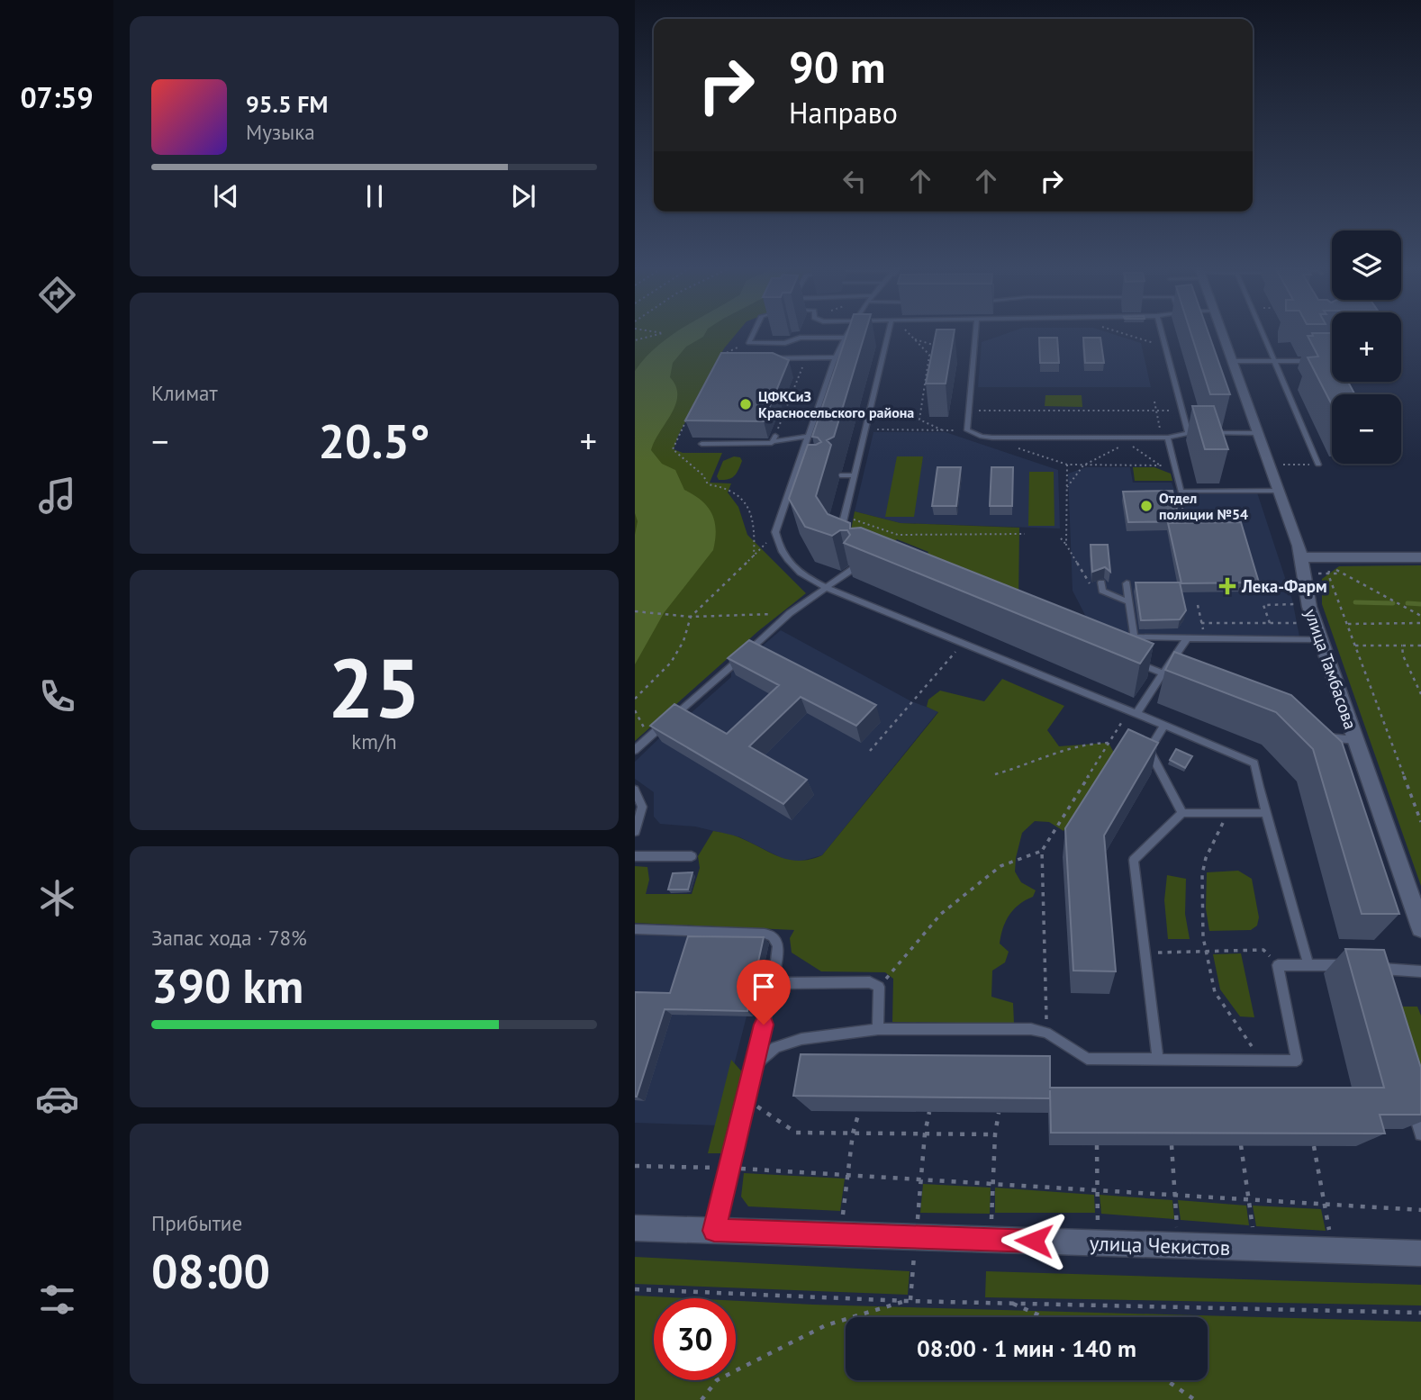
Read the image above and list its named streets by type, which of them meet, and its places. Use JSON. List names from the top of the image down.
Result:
{
  "streets": {
    "street": ["улица Тамбасова", "улица Чекистов"]
  },
  "places": {
    "other": ["ЦФКСиЗ Красносельского района", "Отдел полиции №54"],
    "health": ["Лека-Фарм"]
  },
  "page": {
    "tabs": "07:59",
    "turn": ["90 m", "Направо"],
    "song": ["95.5 FM", "Музыка"],
    "map_buttons": ["+", "−"],
    "tile": [
      "Климат",
      ["25", "km/h"],
      ["Запас хода · 78%", "390 km"],
      ["Прибытие", "08:00"]
    ],
    "heat": ["−", "20.5°", "+"],
    "limit": "30",
    "trip": "08:00 · 1 мин · 140 m"
  }
}
